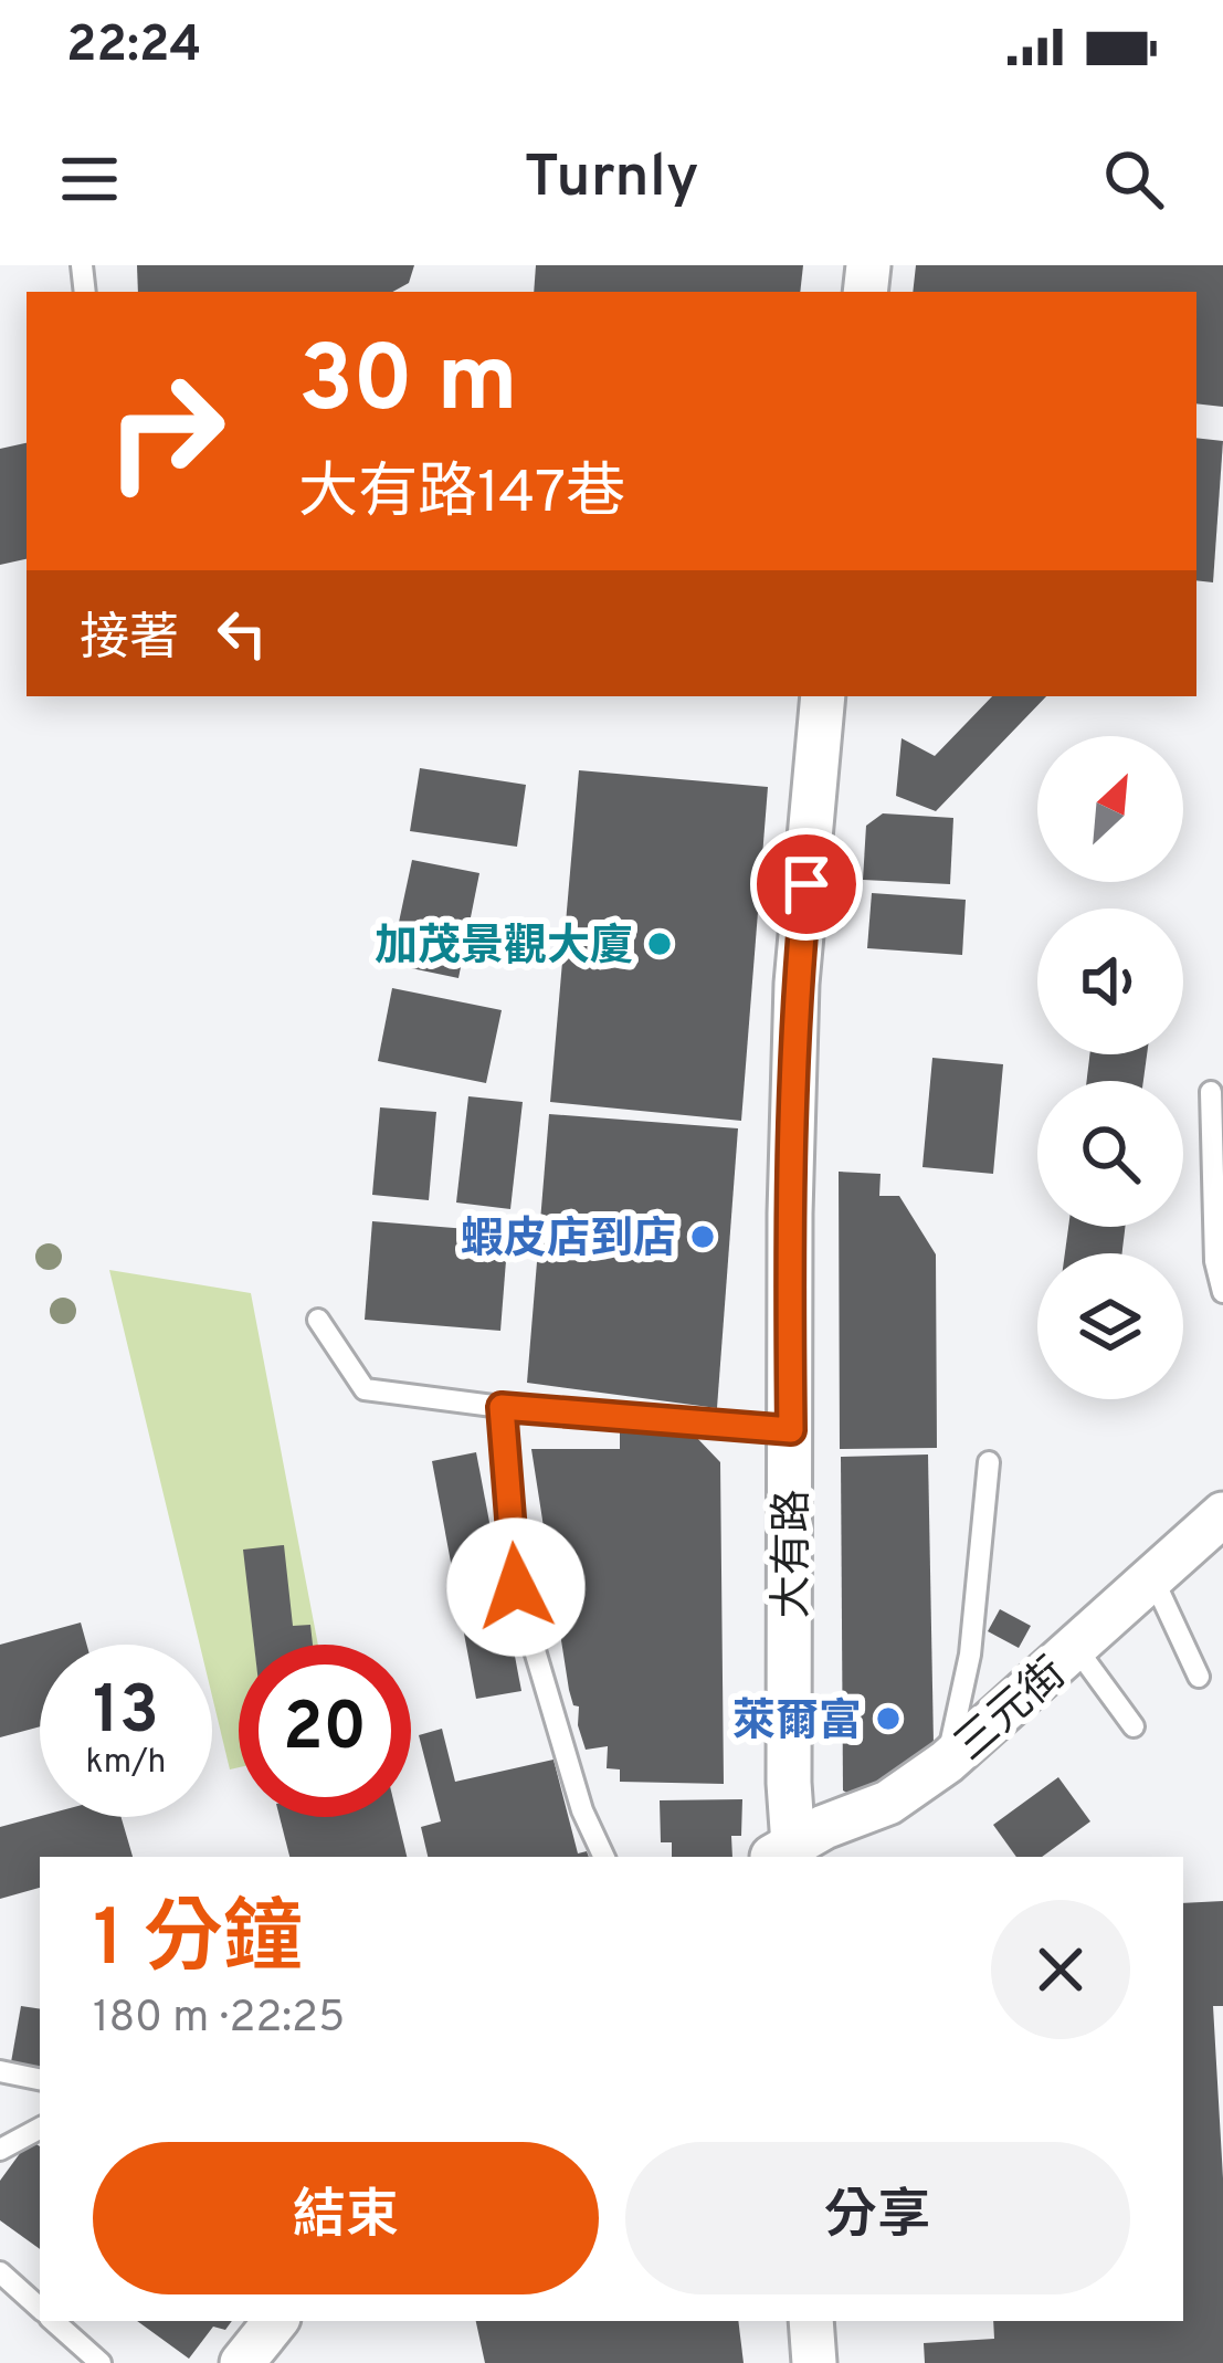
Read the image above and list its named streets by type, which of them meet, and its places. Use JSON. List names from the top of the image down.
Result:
{
  "streets": {
    "street": ["大有路", "三元街"]
  },
  "crossings": [
    ["大有路", "三元街"]
  ],
  "places": ["加茂景觀大廈", "蝦皮店到店", "萊爾富"],
  "north": "top right",
  "page": {
    "status": "22:24",
    "header": "Turnly",
    "turn": ["30 m", "大有路147巷"],
    "then": "接著",
    "speed": "13 km/h",
    "limit": "20",
    "heading": ["1 分鐘", "180 m · 22:25"],
    "buttons": ["結束", "分享"]
  }
}
